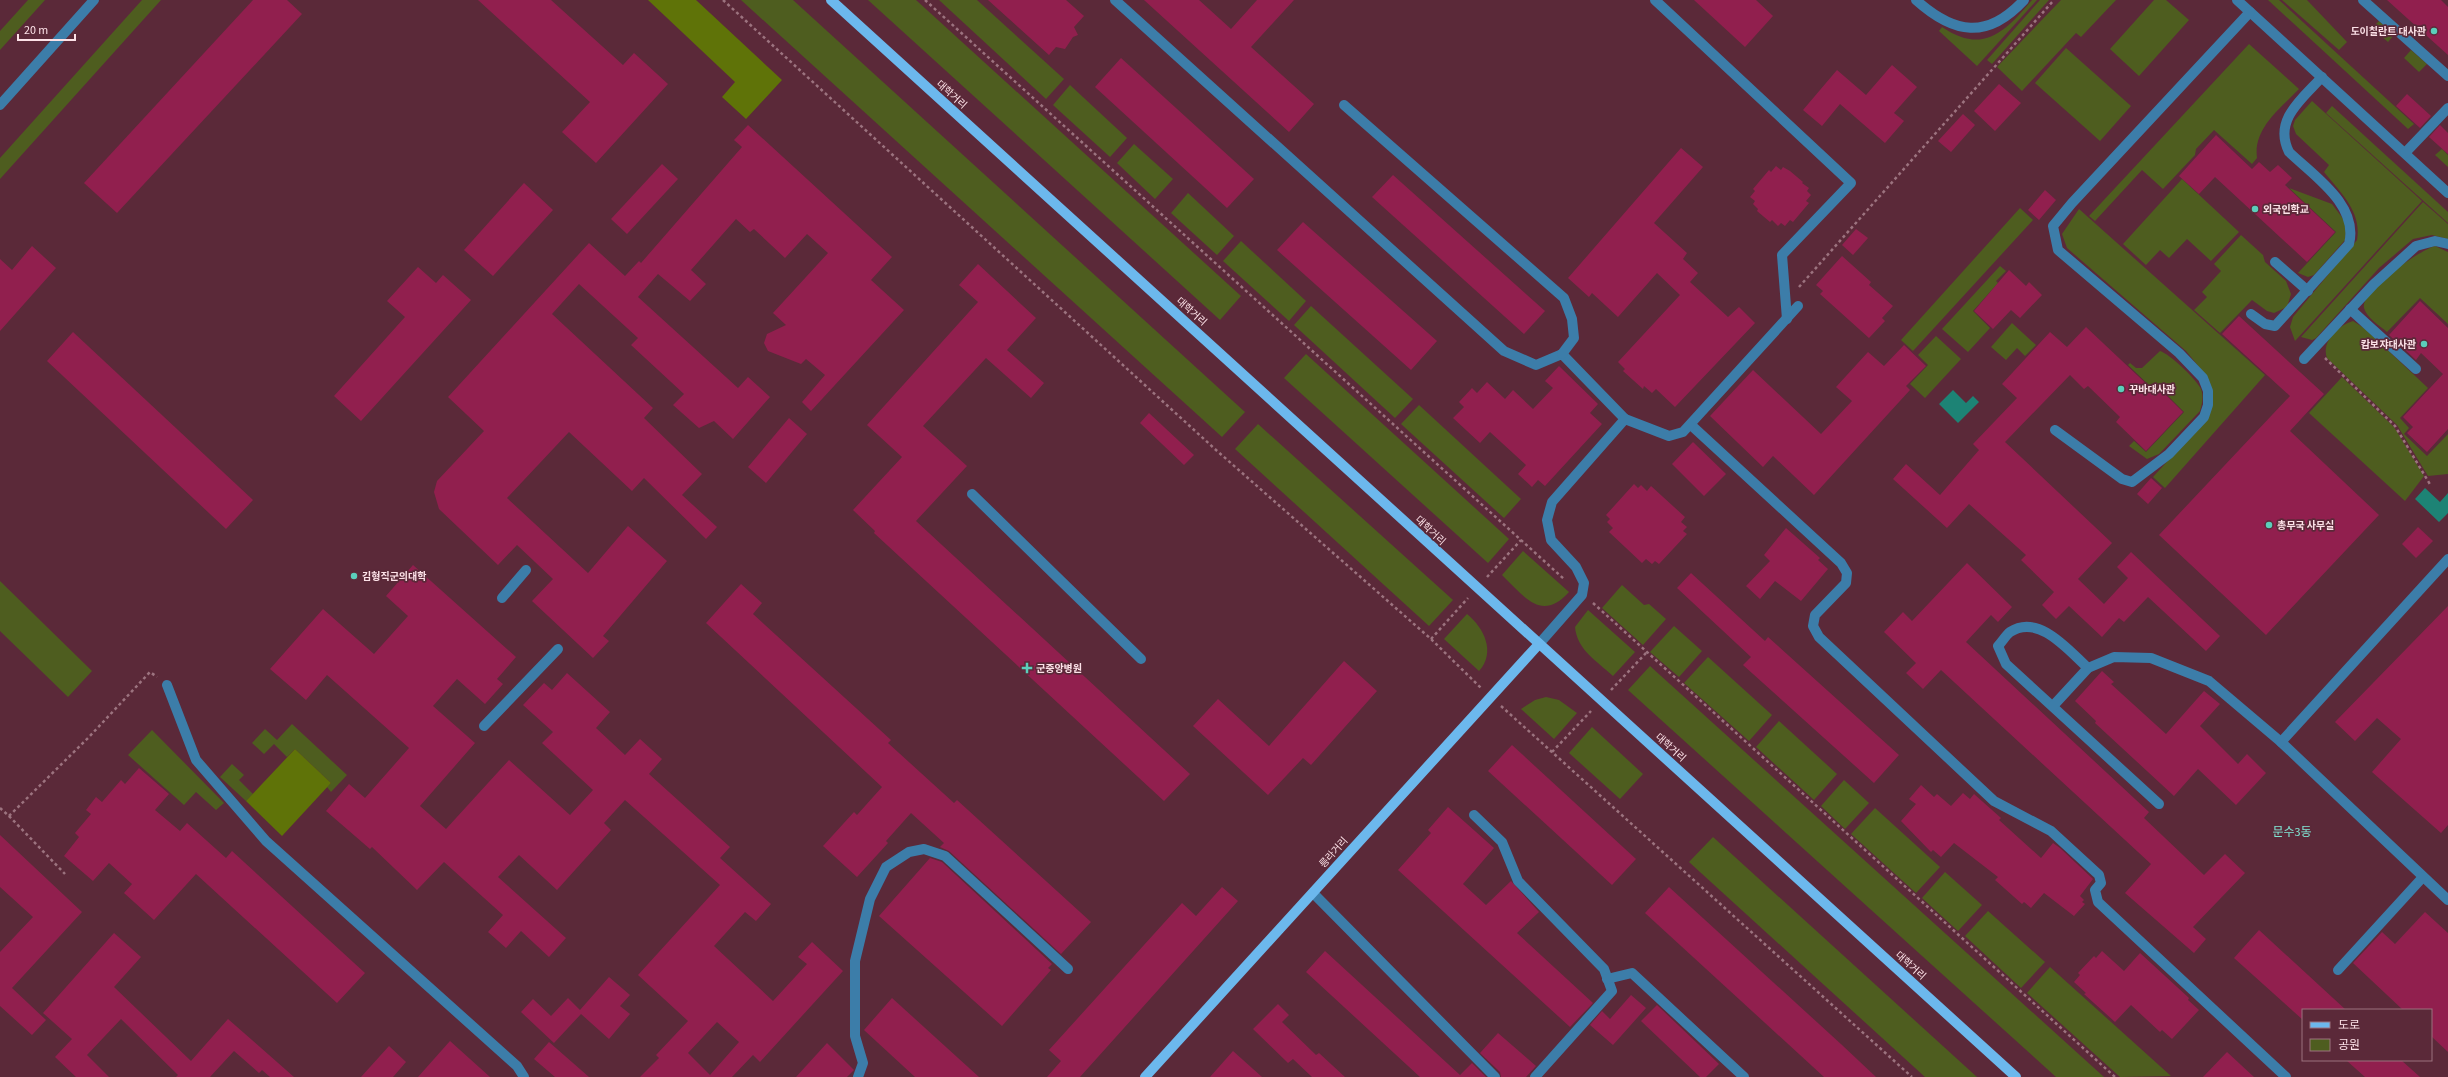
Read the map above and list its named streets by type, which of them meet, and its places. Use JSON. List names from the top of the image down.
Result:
{
  "streets": {
    "main road": ["대학거리", "릉라거리"]
  },
  "crossings": [
    ["대학거리", "릉라거리"]
  ],
  "districts": ["문수3동"],
  "places": {
    "other": [
      "도이칠란트 대사관",
      "외국인학교",
      "캄보쟈대사관",
      "꾸바대사관",
      "총무국 사무실",
      "김형직군의대학"
    ],
    "health": ["군중앙병원"]
  },
  "legend": ["도로", "공원"],
  "scale_bar": "20 m"
}
